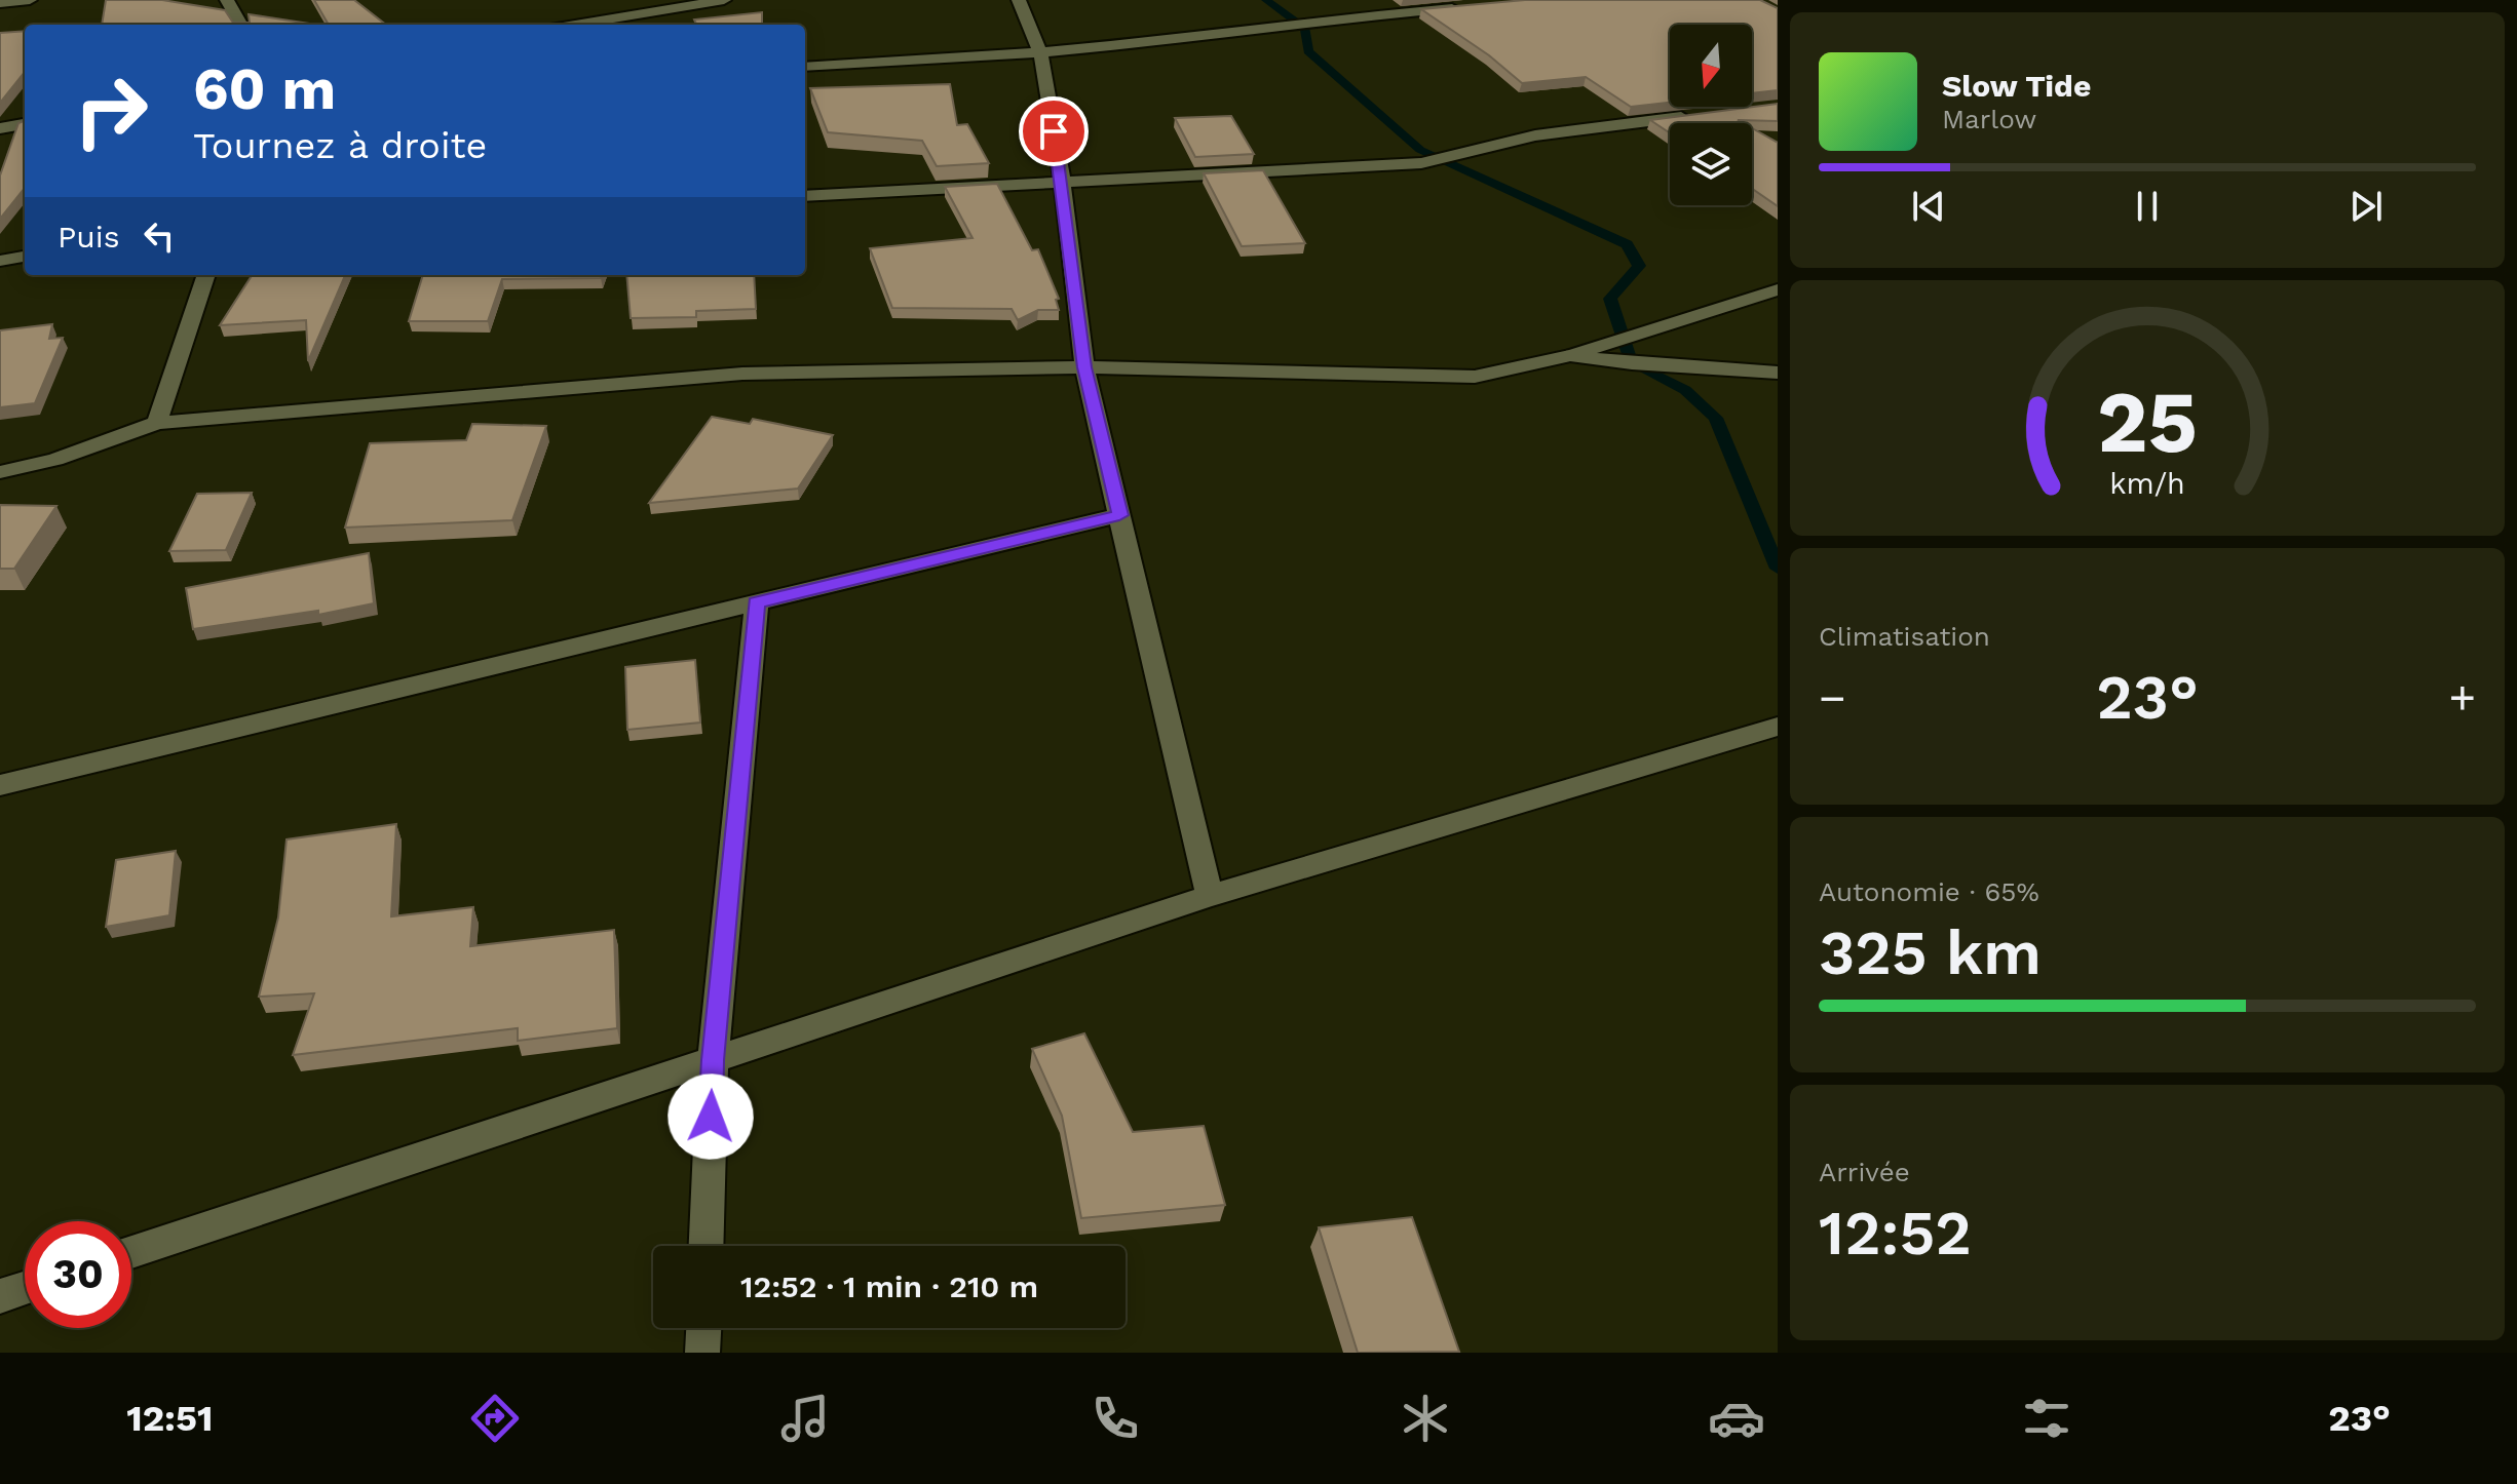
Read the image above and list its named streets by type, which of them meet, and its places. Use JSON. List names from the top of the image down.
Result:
{
  "north": "bottom",
  "page": {
    "turn": ["60 m", "Tournez à droite"],
    "song": ["Slow Tide", "Marlow"],
    "then": "Puis",
    "tile": [
      "Climatisation",
      ["Autonomie · 65%", "325 km"],
      ["Arrivée", "12:52"]
    ],
    "heat": ["−", "23°", "+"],
    "limit": "30",
    "trip": "12:52 · 1 min · 210 m",
    "tabs": ["12:51", "23°"],
    "gauge": ["25", "km/h"]
  }
}
